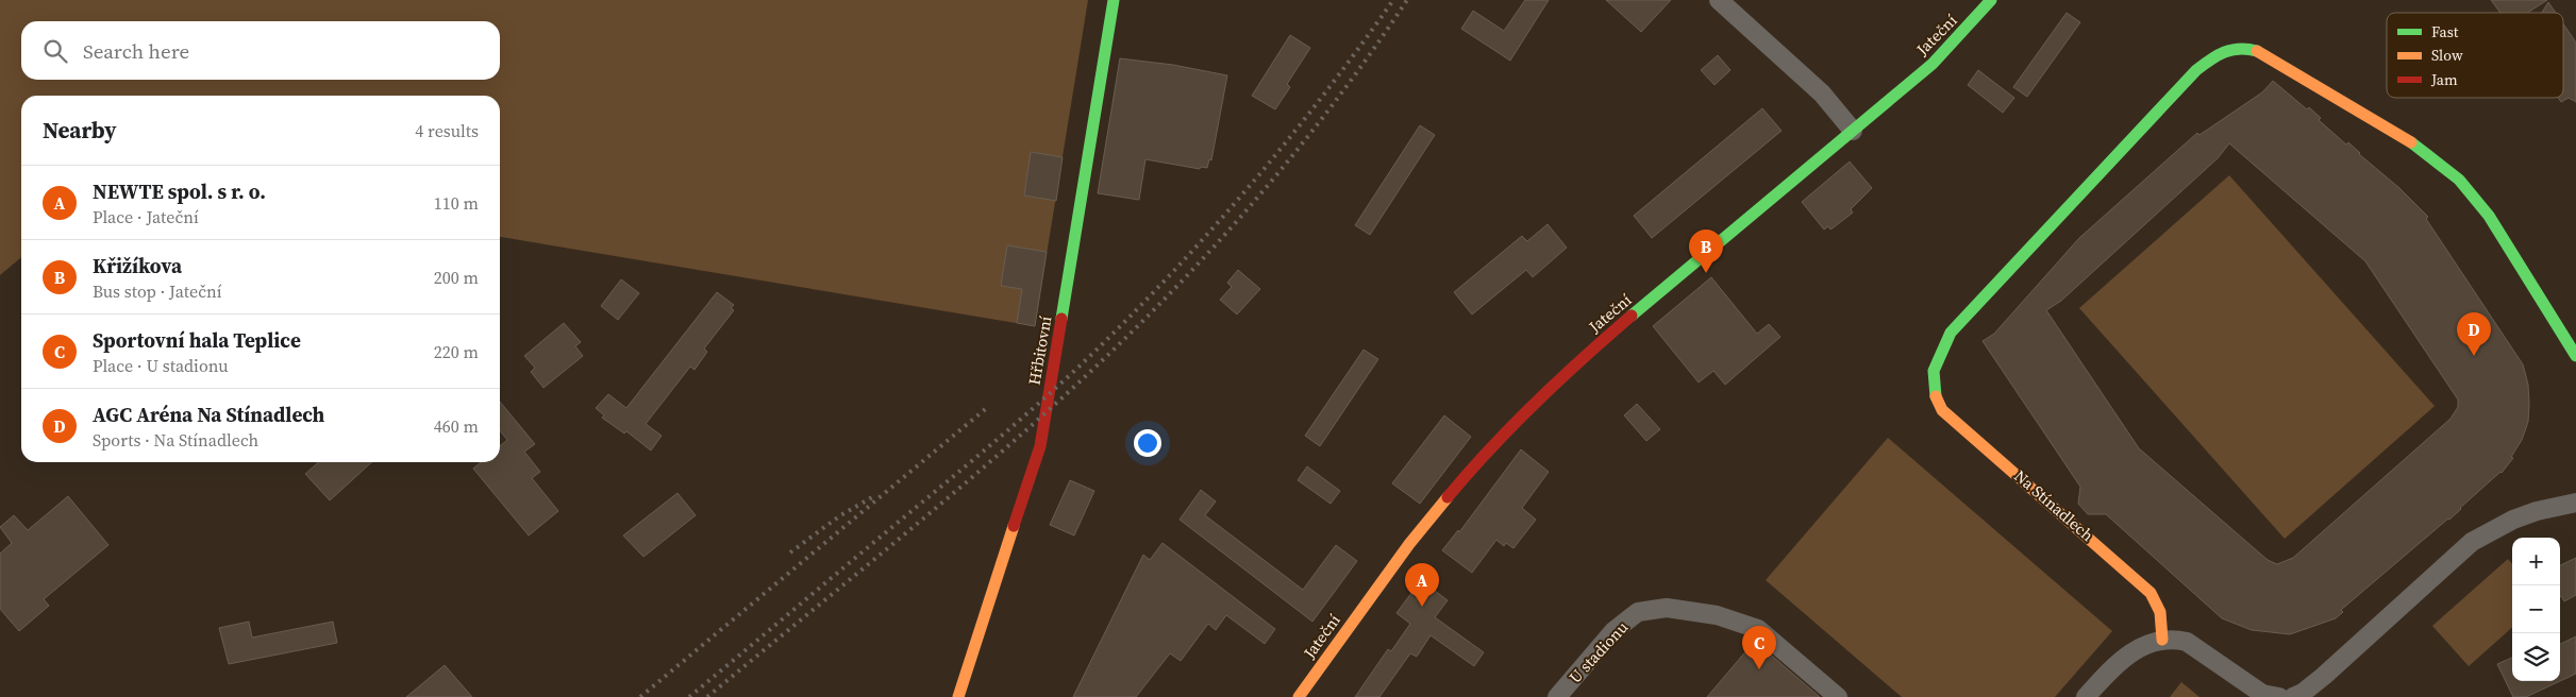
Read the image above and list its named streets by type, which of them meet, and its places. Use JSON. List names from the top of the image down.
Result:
{
  "streets": {
    "street": [
      "Jateční",
      "Hřbitovní",
      "Na Stínadlech",
      "U stadionu"
    ]
  },
  "legend": ["Fast", "Slow", "Jam"],
  "page": {
    "search": "Search here",
    "heading": ["Nearby", "4 results"],
    "list": [
      {
        "mark": "A",
        "name": "NEWTE spol. s r. o.",
        "note": "Place · Jateční",
        "value": "110 m"
      },
      {
        "mark": "B",
        "name": "Křižíkova",
        "note": "Bus stop · Jateční",
        "value": "200 m"
      },
      {
        "mark": "C",
        "name": "Sportovní hala Teplice",
        "note": "Place · U stadionu",
        "value": "220 m"
      },
      {
        "mark": "D",
        "name": "AGC Aréna Na Stínadlech",
        "note": "Sports · Na Stínadlech",
        "value": "460 m"
      }
    ],
    "pins": [
      "B",
      "D",
      "A",
      "C"
    ],
    "map_buttons": ["+", "−"]
  }
}
